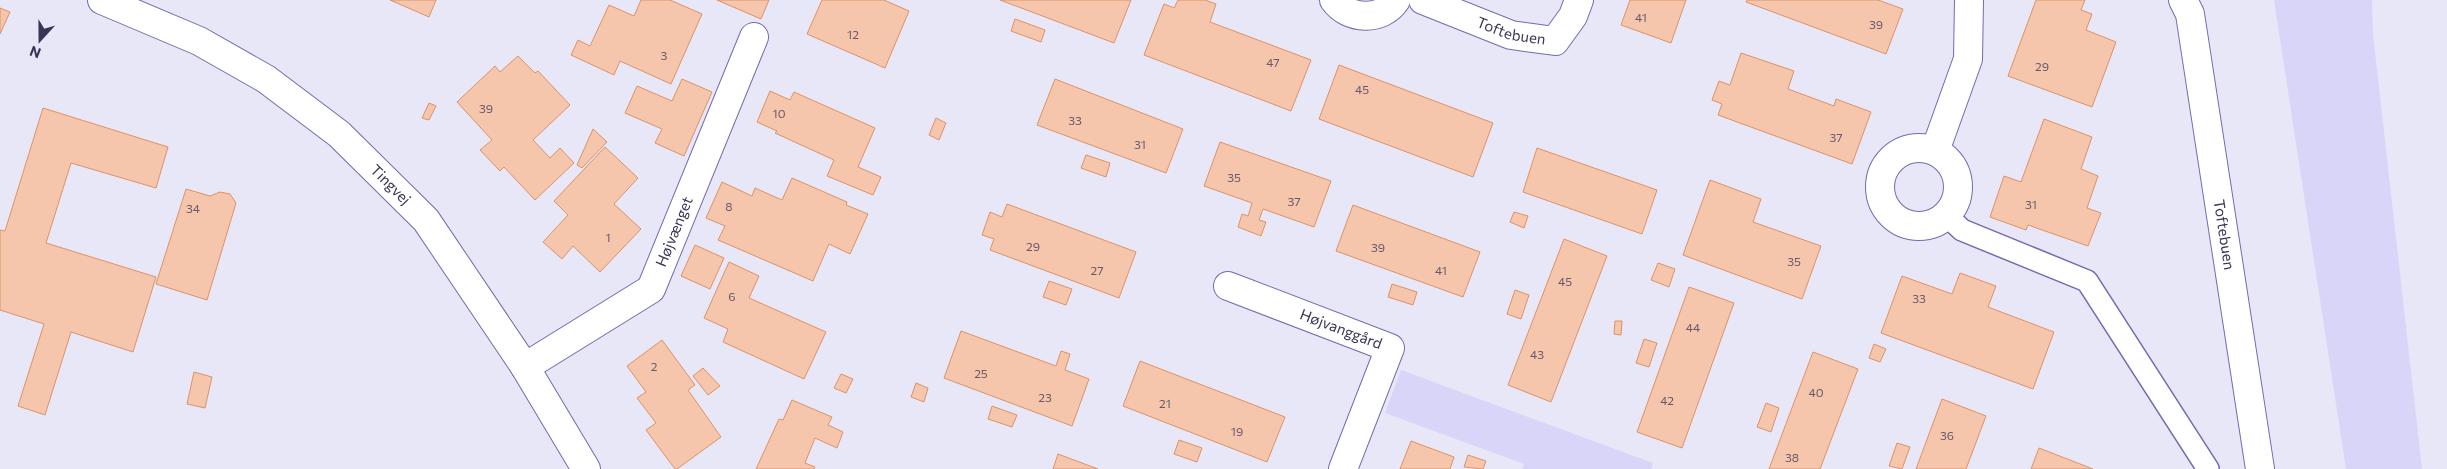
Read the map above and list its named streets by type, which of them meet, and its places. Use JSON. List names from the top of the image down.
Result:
{
  "streets": {
    "street": [
      "Toftebuen",
      "Tingvej",
      "Højvænget",
      "Højvanggård"
    ]
  },
  "crossings": [
    ["Tingvej", "Højvænget"]
  ],
  "house_numbers": [
    "41",
    "39",
    "12",
    "3",
    "47",
    "29",
    "45",
    "39",
    "10",
    "33",
    "37",
    "31",
    "35",
    "37",
    "31",
    "8",
    "34",
    "1",
    "29",
    "39",
    "35",
    "27",
    "41",
    "45",
    "6",
    "33",
    "44",
    "43",
    "2",
    "25",
    "40",
    "23",
    "42",
    "21",
    "19",
    "36",
    "38"
  ],
  "north": "bottom"
}
